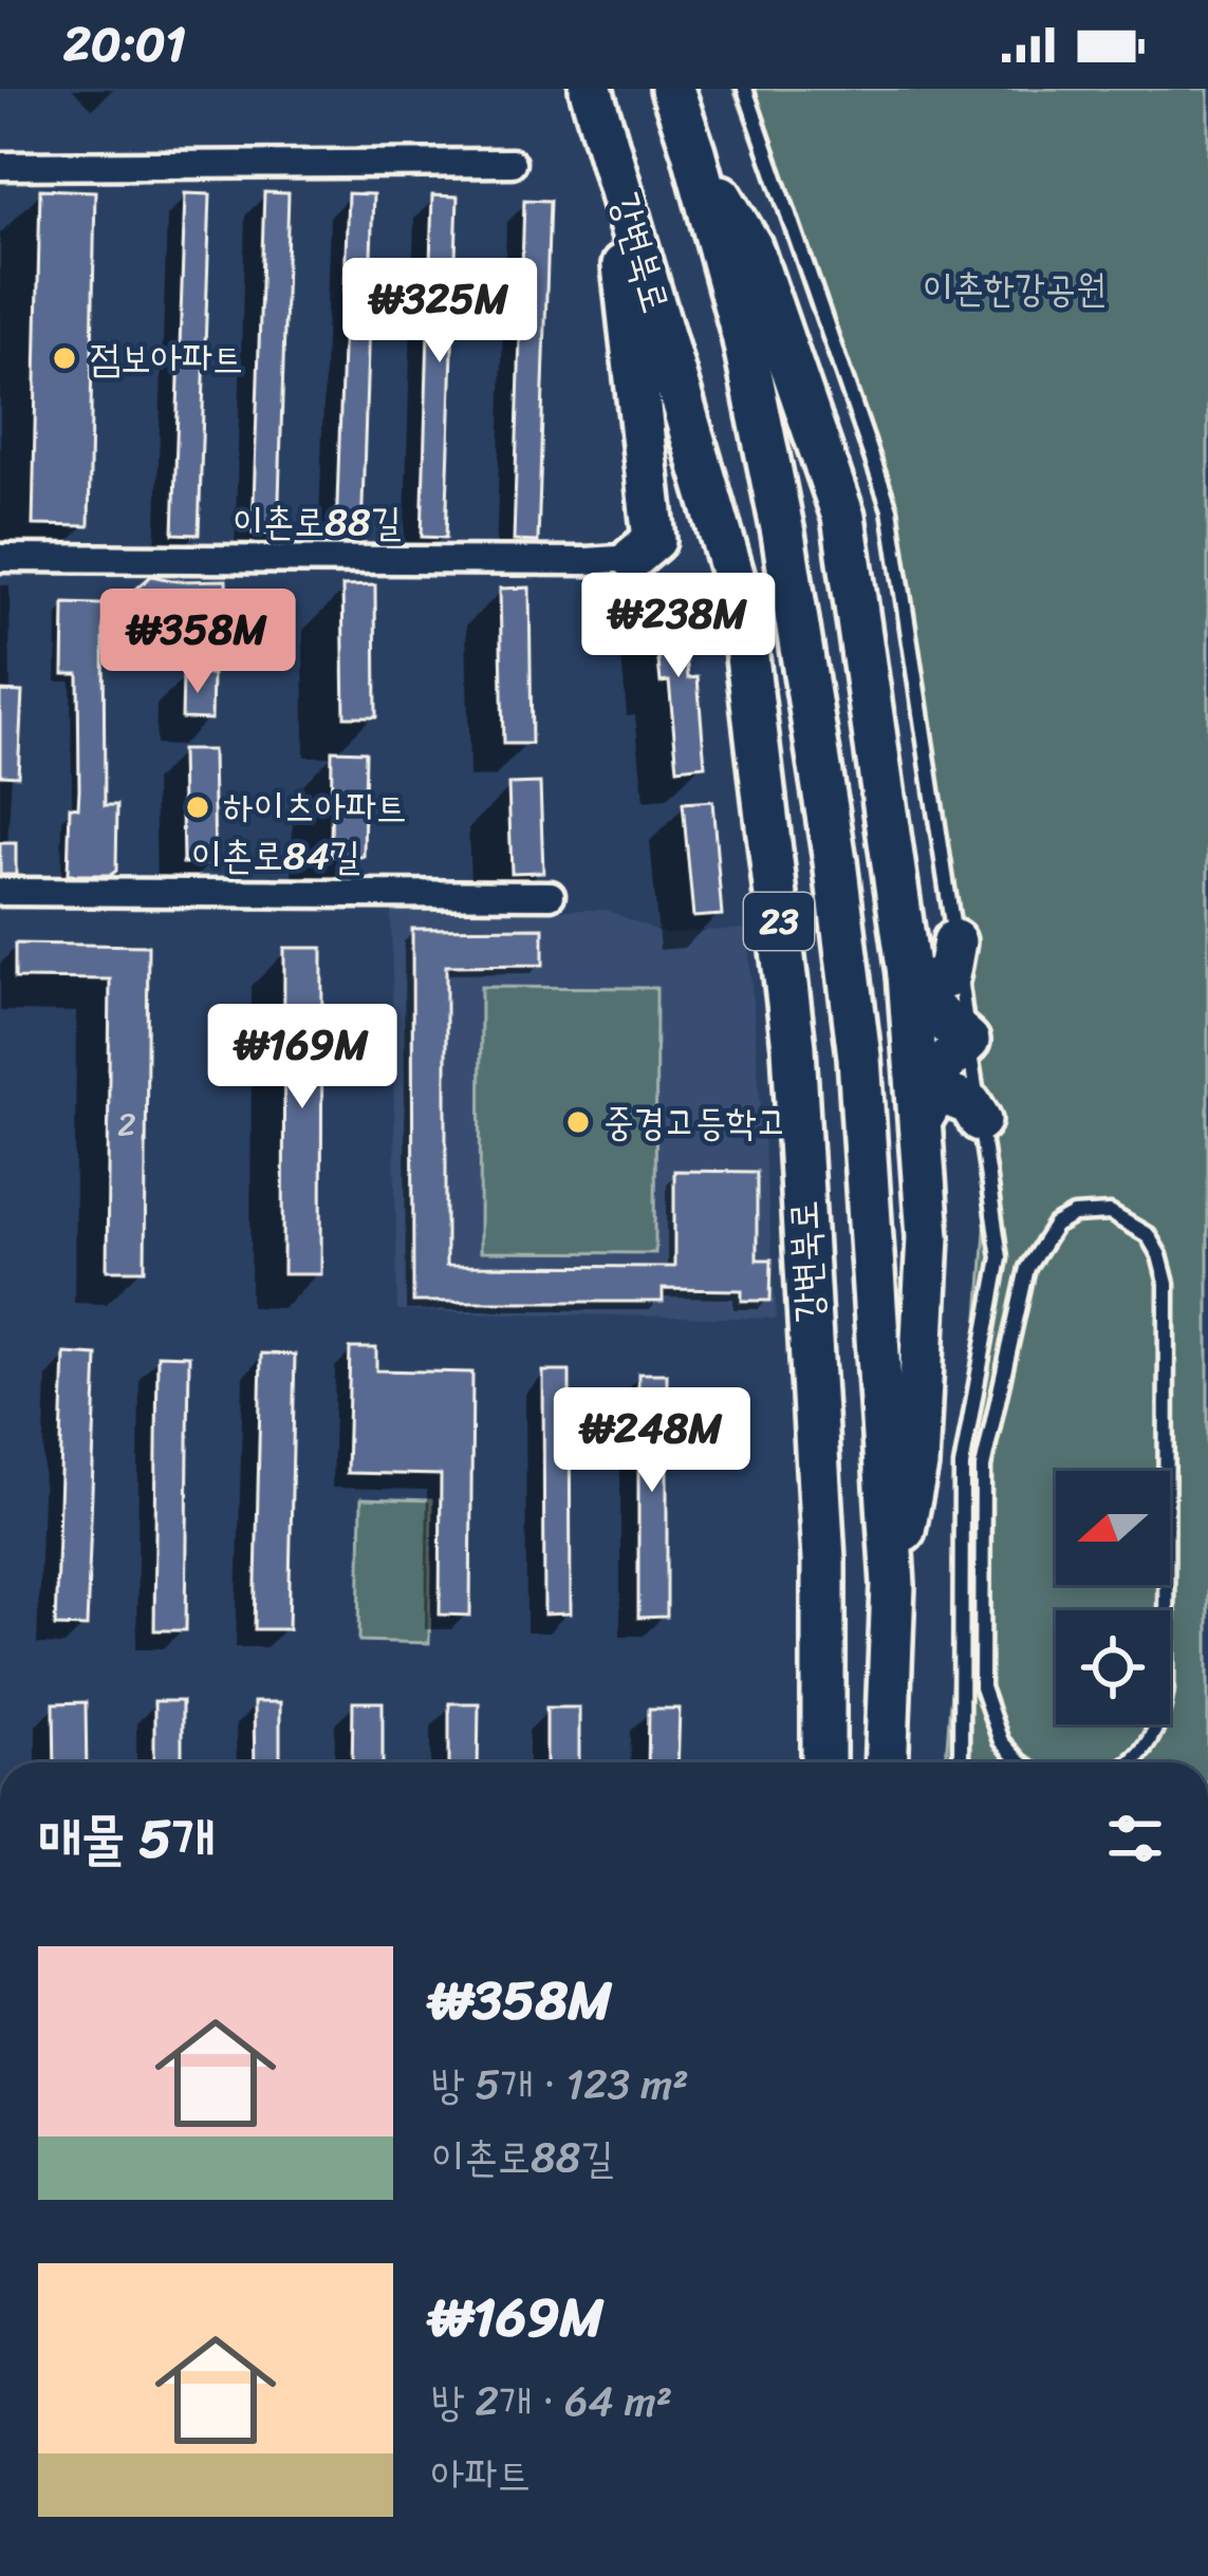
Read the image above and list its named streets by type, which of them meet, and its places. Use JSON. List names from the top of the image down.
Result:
{
  "streets": {
    "highway": ["강변북로", "23"],
    "street": ["이촌로88길", "이촌로84길"]
  },
  "parks": ["이촌한강공원"],
  "places": ["점보아파트", "하이츠아파트", "중경고등학고"],
  "house_numbers": ["2"],
  "north": "left",
  "page": {
    "status": "20:01",
    "price": [
      "₩325M",
      "₩238M",
      "₩358M",
      "₩169M",
      "₩248M"
    ],
    "heading": "매물 5개",
    "list": [
      {
        "name": "₩358M",
        "note": "방 5개 · 123 m² · 이촌로88길"
      },
      {
        "name": "₩169M",
        "note": "방 2개 · 64 m² · 아파트"
      }
    ]
  }
}
